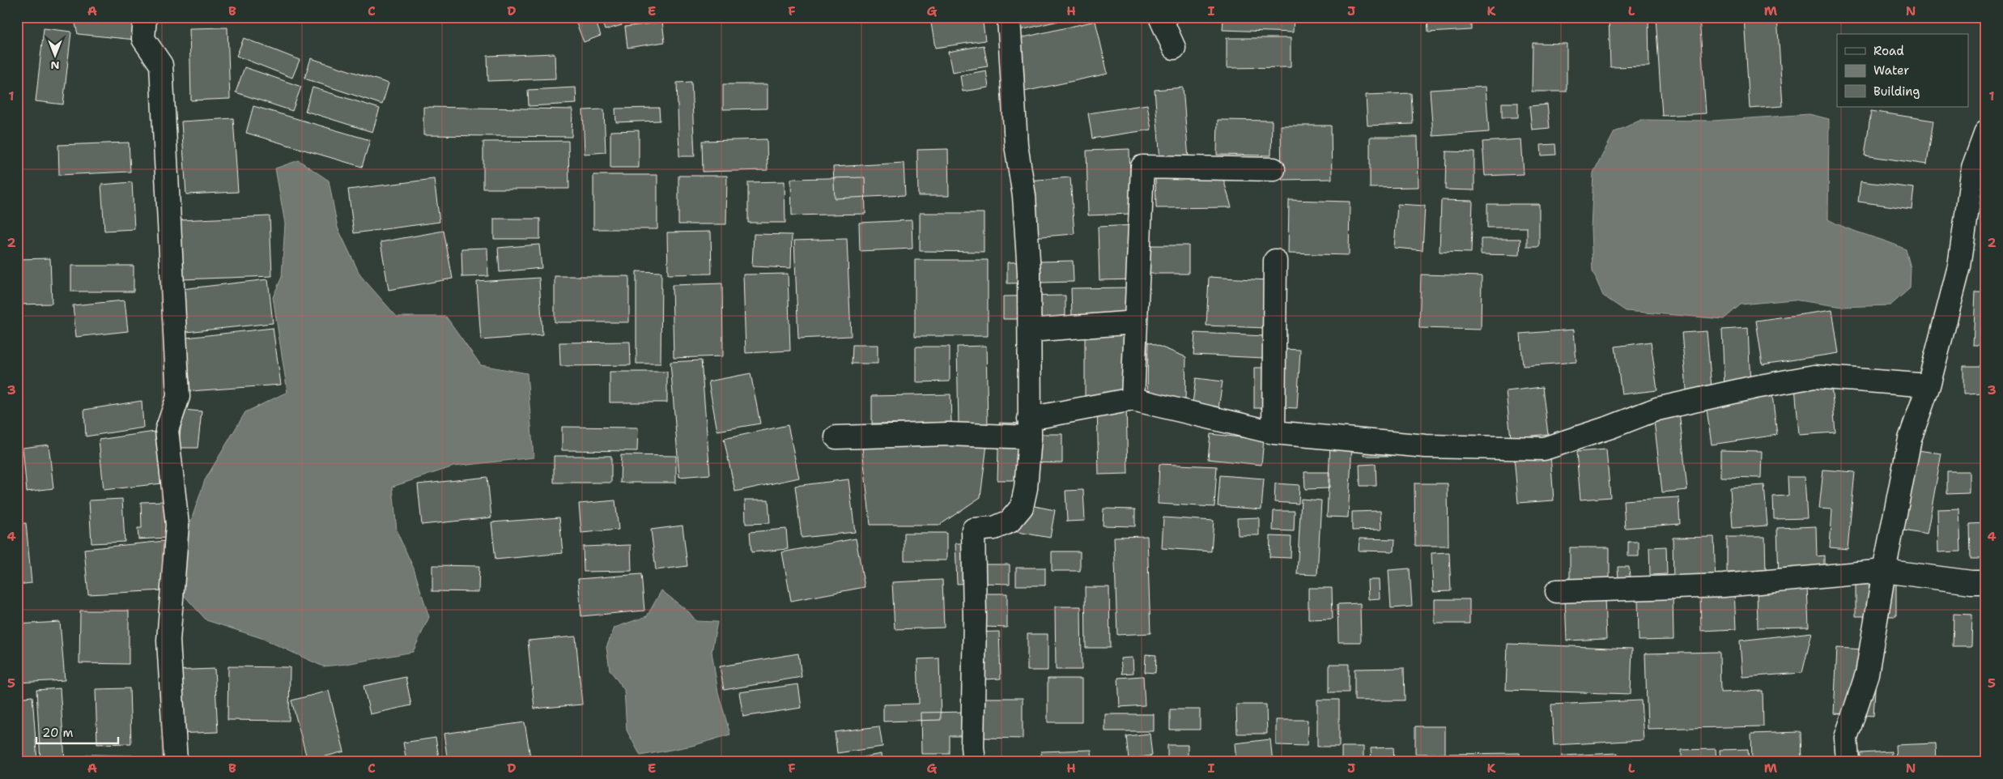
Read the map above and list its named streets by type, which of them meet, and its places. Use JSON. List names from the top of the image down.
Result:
{
  "legend": ["Road", "Water", "Building"],
  "scale_bar": "20 m",
  "north": "bottom",
  "grid": {
    "columns": [
      "A",
      "B",
      "C",
      "D",
      "E",
      "F",
      "G",
      "H",
      "I",
      "J",
      "K",
      "L",
      "M",
      "N"
    ],
    "rows": [
      "1",
      "2",
      "3",
      "4",
      "5"
    ]
  }
}
